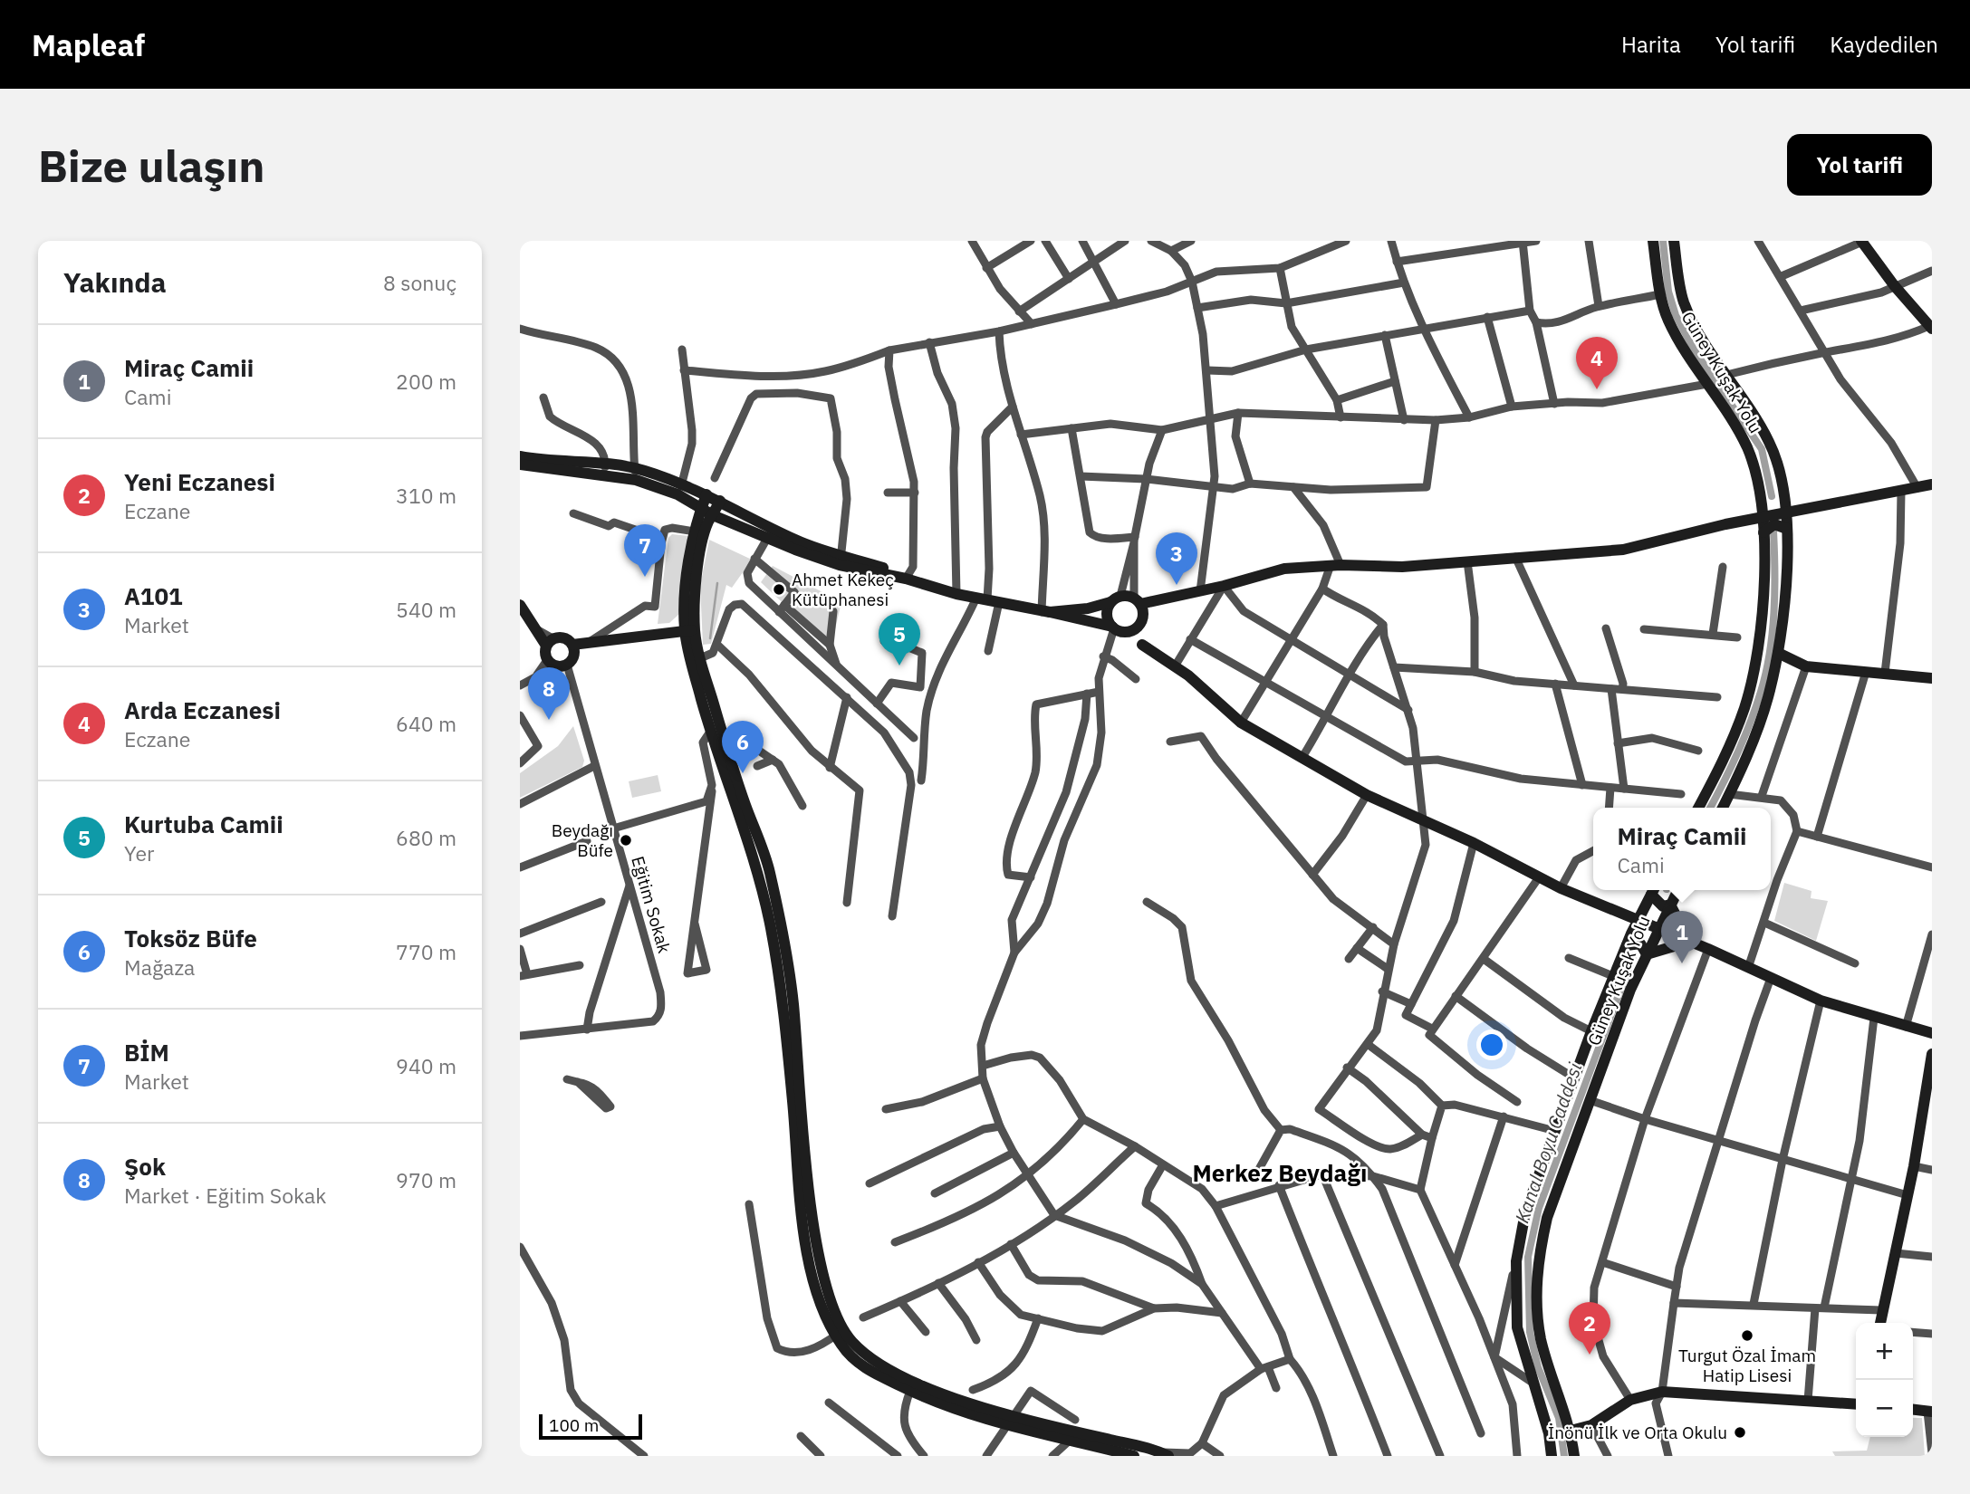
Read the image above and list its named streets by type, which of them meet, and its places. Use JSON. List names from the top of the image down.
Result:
{
  "streets": {
    "main road": ["Güney Kuşak Yolu"],
    "street": ["Eğitim Sokak"]
  },
  "districts": ["Merkez Beydağı"],
  "water": ["Kanal Boyu Caddesi"],
  "places": [
    "Ahmet Kekeç Kütüphanesi",
    "Beydağı Büfe",
    "Turgut Özal İmam Hatip Lisesi",
    "İnönü İlk ve Orta Okulu"
  ],
  "scale_bar": "100 m",
  "page": {
    "header": "Mapleaf",
    "nav": ["Harita", "Yol tarifi", "Kaydedilen"],
    "buttons": "Yol tarifi",
    "title": "Bize ulaşın",
    "heading": ["Yakında", "8 sonuç"],
    "list": [
      {
        "mark": "1",
        "name": "Miraç Camii",
        "note": "Cami",
        "value": "200 m"
      },
      {
        "mark": "2",
        "name": "Yeni Eczanesi",
        "note": "Eczane",
        "value": "310 m"
      },
      {
        "mark": "3",
        "name": "A101",
        "note": "Market",
        "value": "540 m"
      },
      {
        "mark": "4",
        "name": "Arda Eczanesi",
        "note": "Eczane",
        "value": "640 m"
      },
      {
        "mark": "5",
        "name": "Kurtuba Camii",
        "note": "Yer",
        "value": "680 m"
      },
      {
        "mark": "6",
        "name": "Toksöz Büfe",
        "note": "Mağaza",
        "value": "770 m"
      },
      {
        "mark": "7",
        "name": "BİM",
        "note": "Market",
        "value": "940 m"
      },
      {
        "mark": "8",
        "name": "Şok",
        "note": "Market · Eğitim Sokak",
        "value": "970 m"
      }
    ],
    "pins": [
      "4",
      "7",
      "3",
      "5",
      "8",
      "6",
      "1",
      "2"
    ],
    "popup": ["Miraç Camii", "Cami"],
    "map_buttons": ["+", "−"],
    "scale": "100 m"
  }
}
